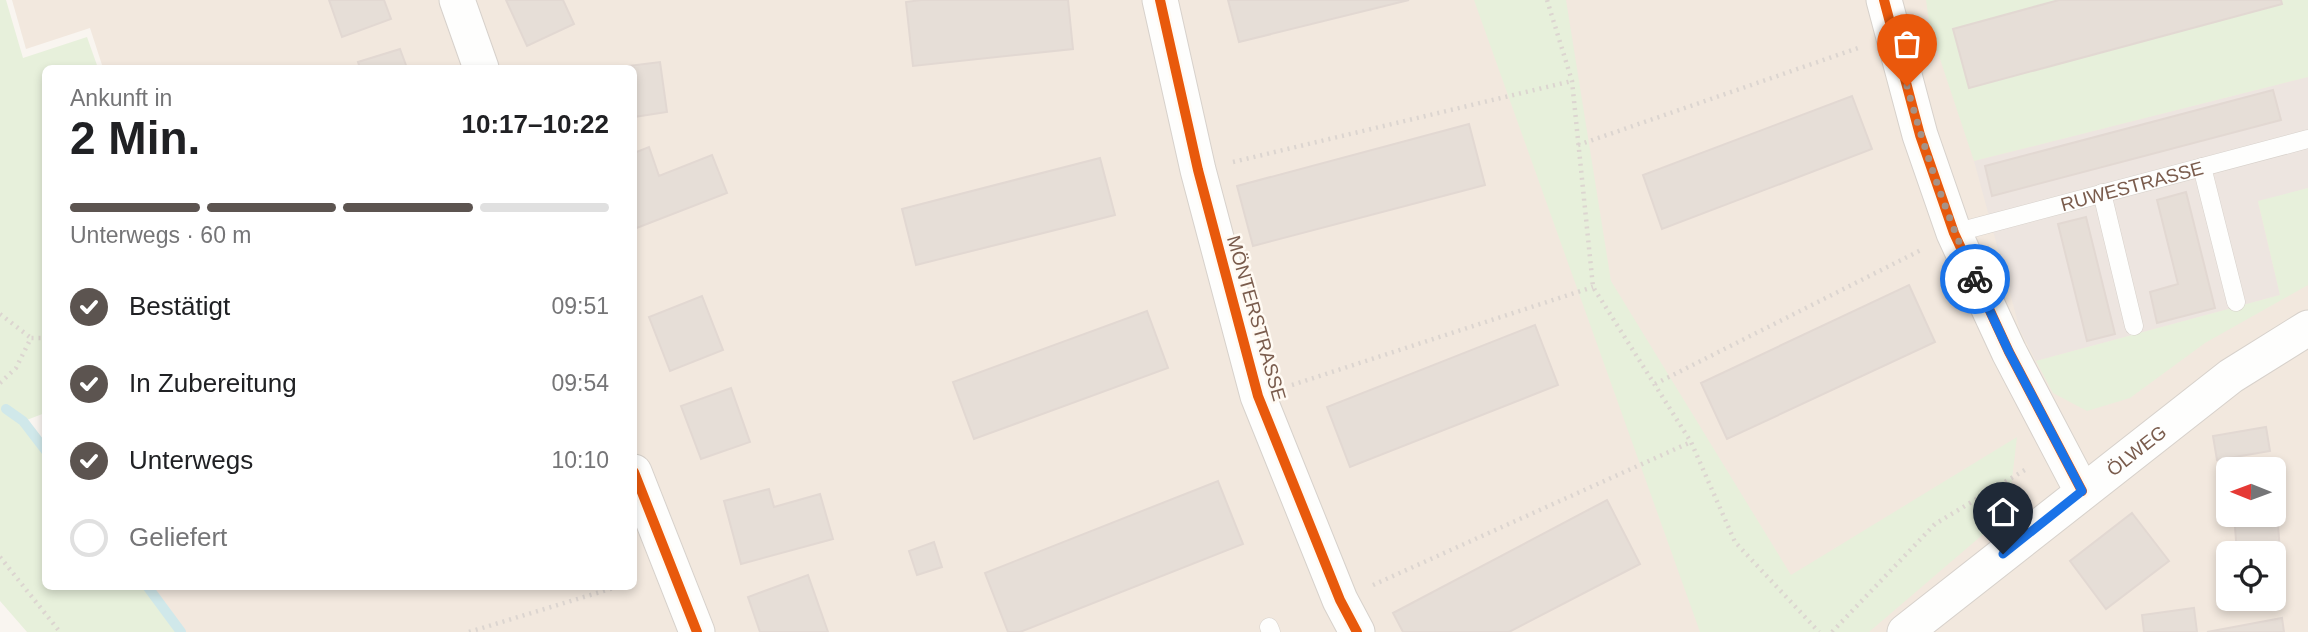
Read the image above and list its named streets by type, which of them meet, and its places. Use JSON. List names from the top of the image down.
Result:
{
  "streets": {
    "street": ["MÖNTERSTRASSE", "ÖLWEG"],
    "lane": ["RUWESTRASSE"]
  },
  "north": "left",
  "page": {
    "heading": ["2 Min.", "Ankunft in", "10:17–10:22"],
    "bar": "Unterwegs · 60 m",
    "list": [
      ["Bestätigt", "09:51"],
      ["In Zubereitung", "09:54"],
      ["Unterwegs", "10:10"],
      "Geliefert"
    ]
  }
}
